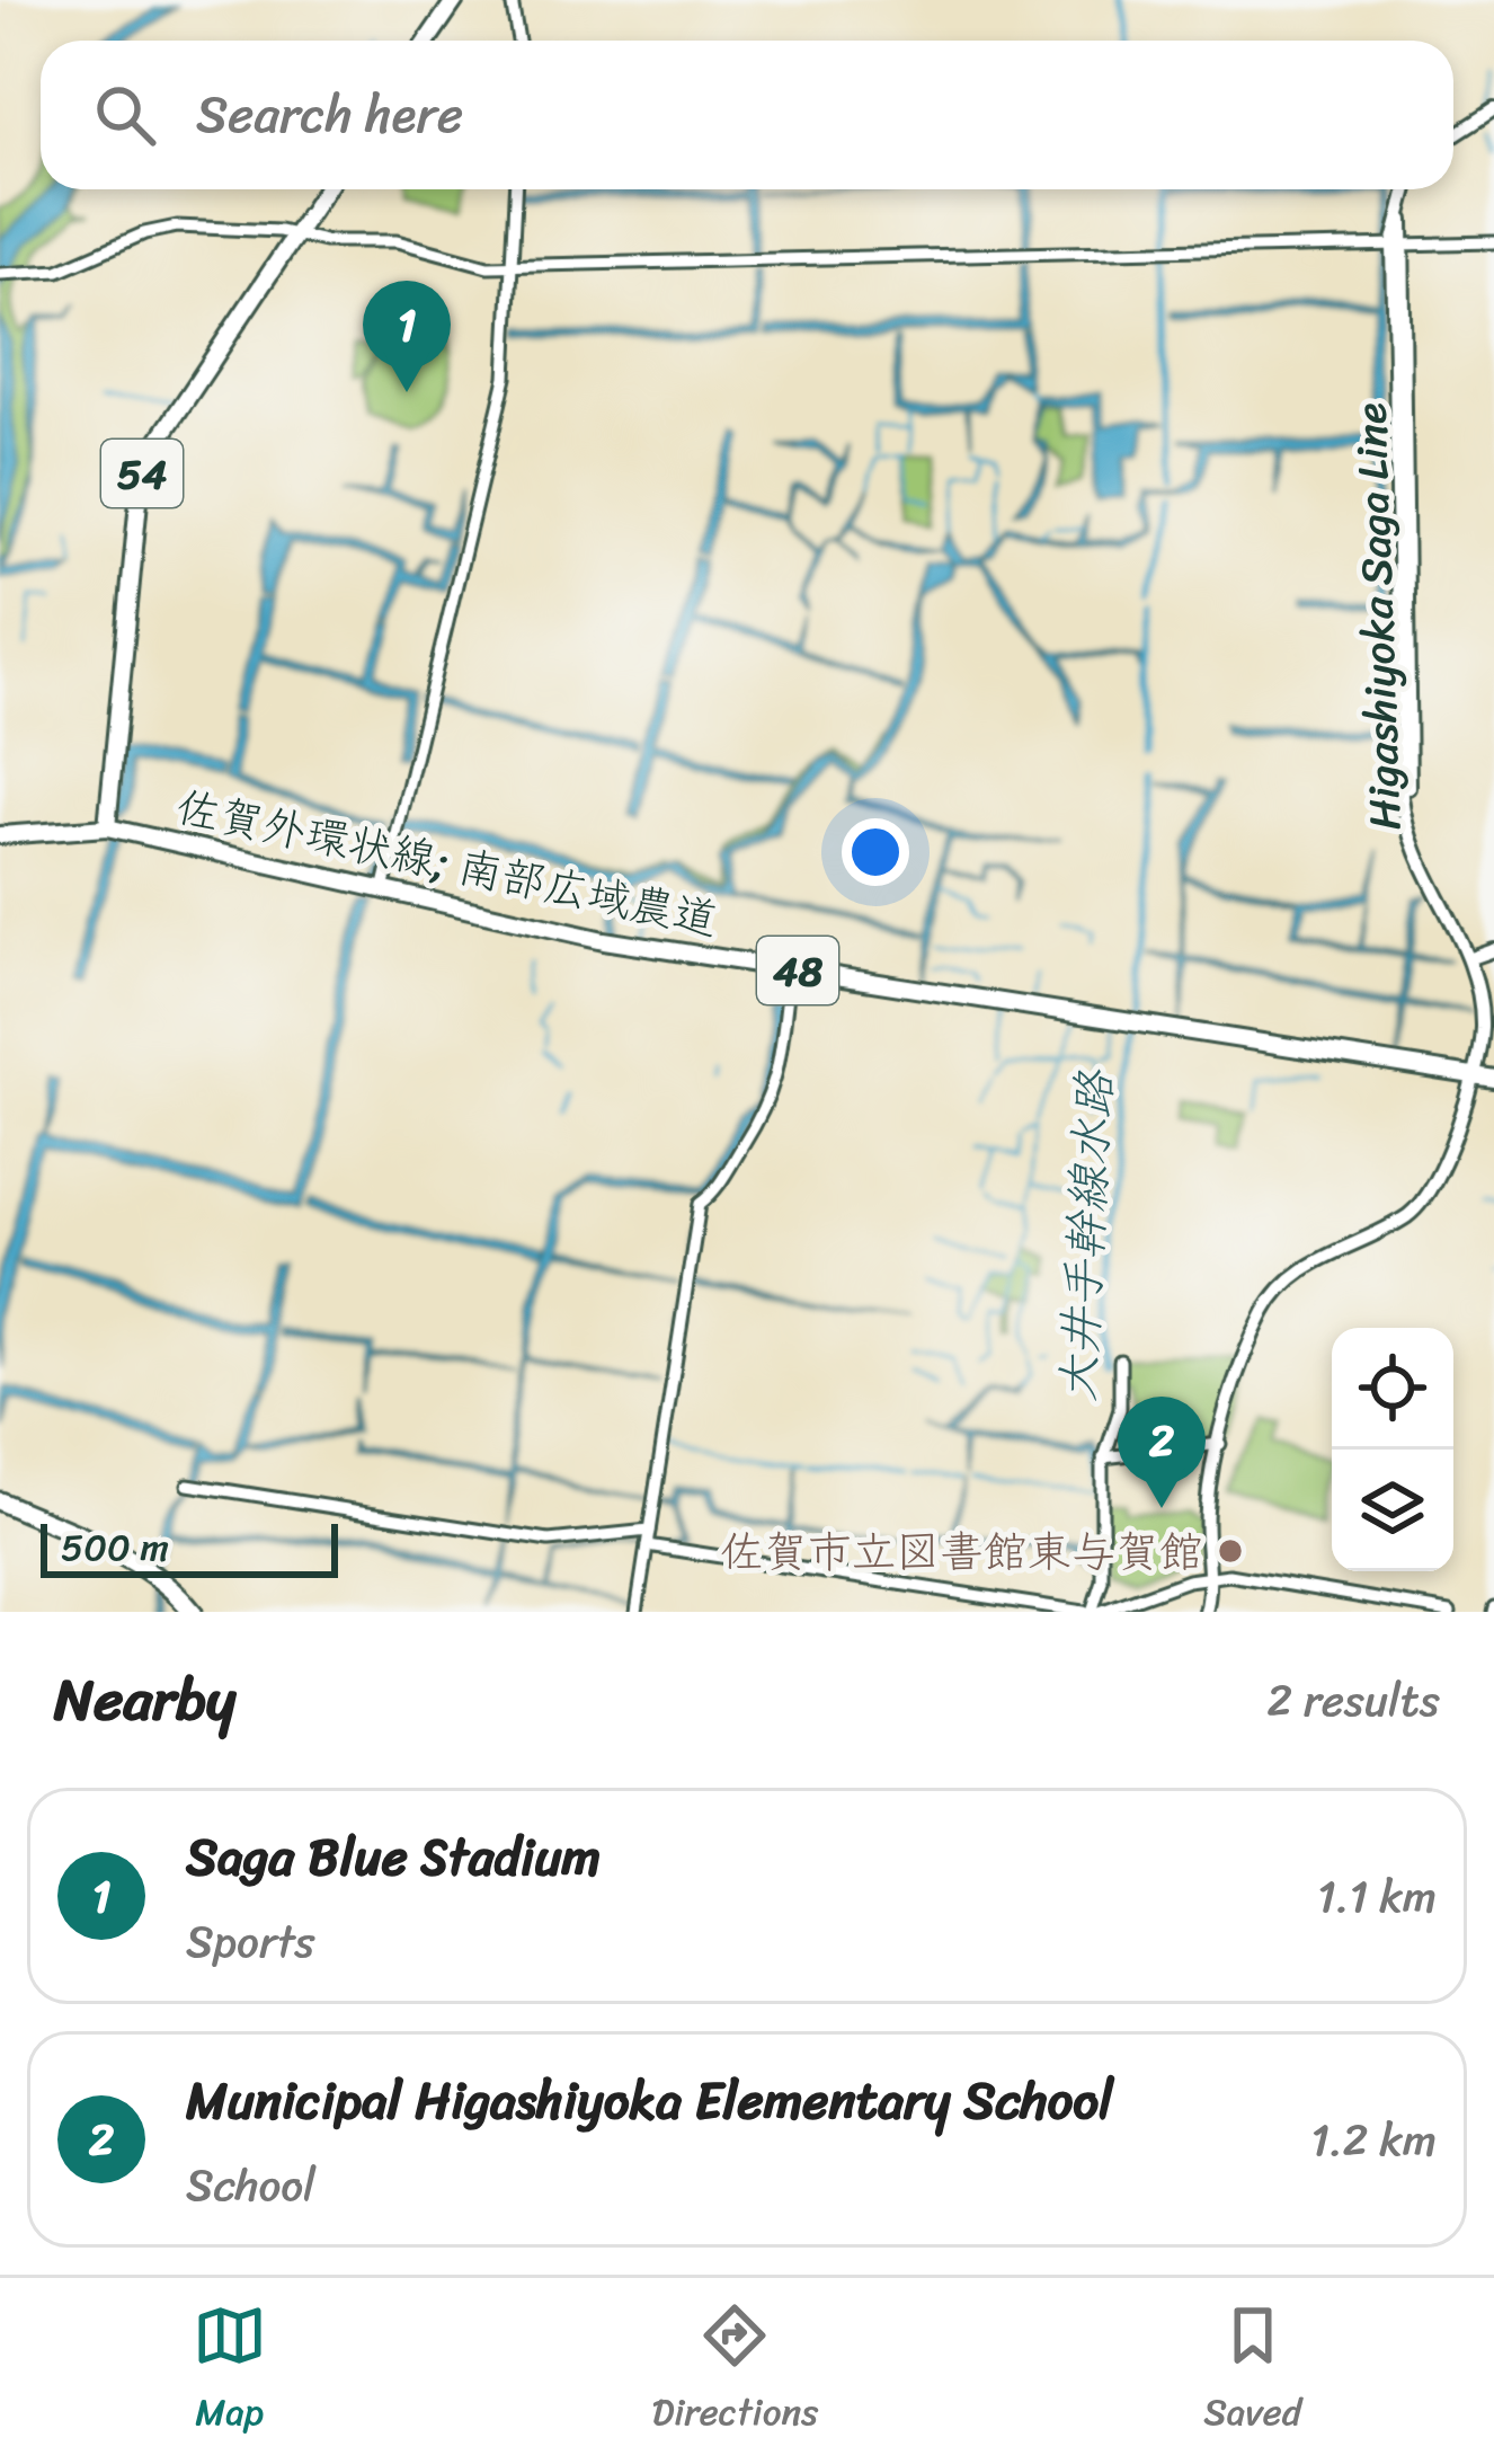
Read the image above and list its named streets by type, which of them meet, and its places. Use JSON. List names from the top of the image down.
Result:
{
  "streets": {
    "main road": [
      "54",
      "Higashiyoka Saga Line",
      "佐賀外環状線; 南部広域農道",
      "48"
    ]
  },
  "crossings": [
    ["54", "佐賀外環状線; 南部広域農道"],
    ["54", "48"],
    ["佐賀外環状線; 南部広域農道", "48"]
  ],
  "water": ["大井手幹線水路"],
  "places": ["佐賀市立図書館東与賀館"],
  "scale_bar": "500 m",
  "page": {
    "search": "Search here",
    "pins": ["1", "2"],
    "scale": "500 m",
    "heading": ["Nearby", "2 results"],
    "list": [
      {
        "mark": "1",
        "name": "Saga Blue Stadium",
        "note": "Sports",
        "value": "1.1 km"
      },
      {
        "mark": "2",
        "name": "Municipal Higashiyoka Elementary School",
        "note": "School",
        "value": "1.2 km"
      }
    ],
    "nav": ["Map", "Directions", "Saved"]
  }
}
